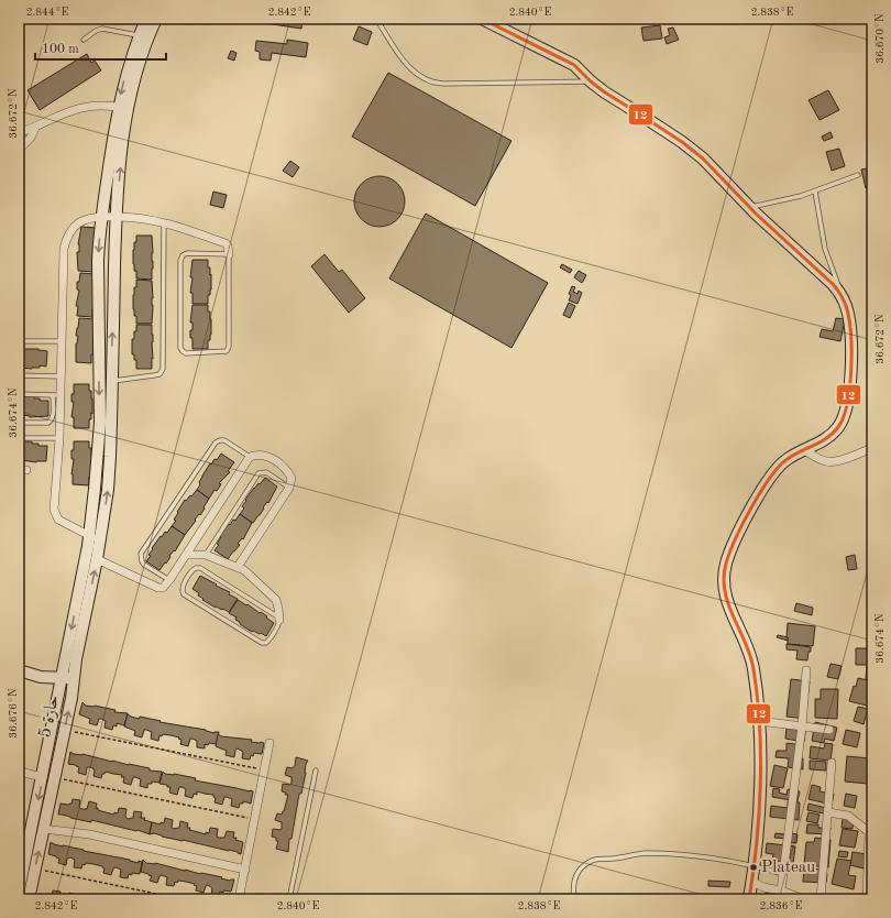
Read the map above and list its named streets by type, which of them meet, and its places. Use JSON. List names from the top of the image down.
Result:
{
  "streets": {
    "street": ["حارة 5"]
  },
  "places": ["Plateau"],
  "lines": ["transit line 12"],
  "scale_bar": "100 m",
  "coordinates": [
    "2.844°E",
    "2.842°E",
    "2.840°E",
    "2.838°E",
    "36.670°N",
    "36.672°N",
    "36.674°N",
    "36.676°N",
    "2.836°E"
  ]
}
